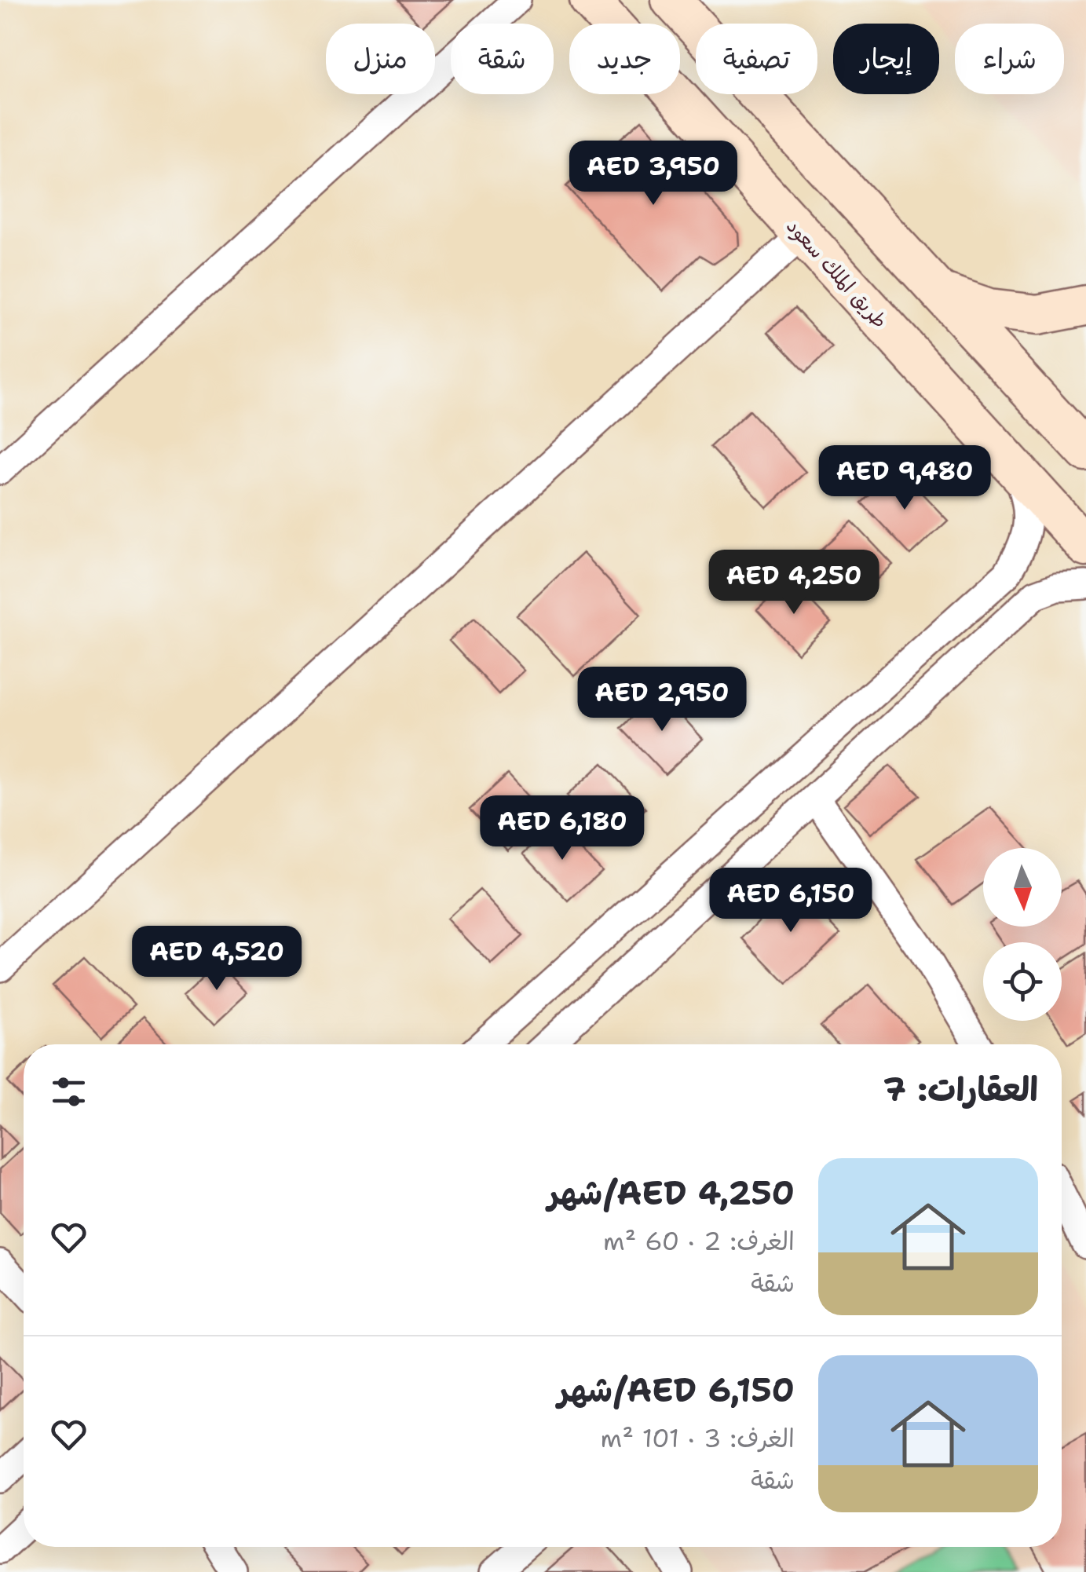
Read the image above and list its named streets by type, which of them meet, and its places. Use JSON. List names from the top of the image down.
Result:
{
  "streets": {
    "street": ["طريق الملك سعود"]
  },
  "north": "bottom",
  "page": {
    "chip": [
      "شراء",
      "إيجار",
      "تصفية",
      "جديد",
      "شقة",
      "منزل"
    ],
    "price": [
      "AED 3,950",
      "AED 9,480",
      "AED 4,250",
      "AED 2,950",
      "AED 6,180",
      "AED 6,150",
      "AED 4,520"
    ],
    "heading": "العقارات: 7",
    "list": [
      {
        "name": "AED 4,250/شهر",
        "note": "الغرف: 2 · 60 m² · شقة"
      },
      {
        "name": "AED 6,150/شهر",
        "note": "الغرف: 3 · 101 m² · شقة"
      }
    ]
  }
}
